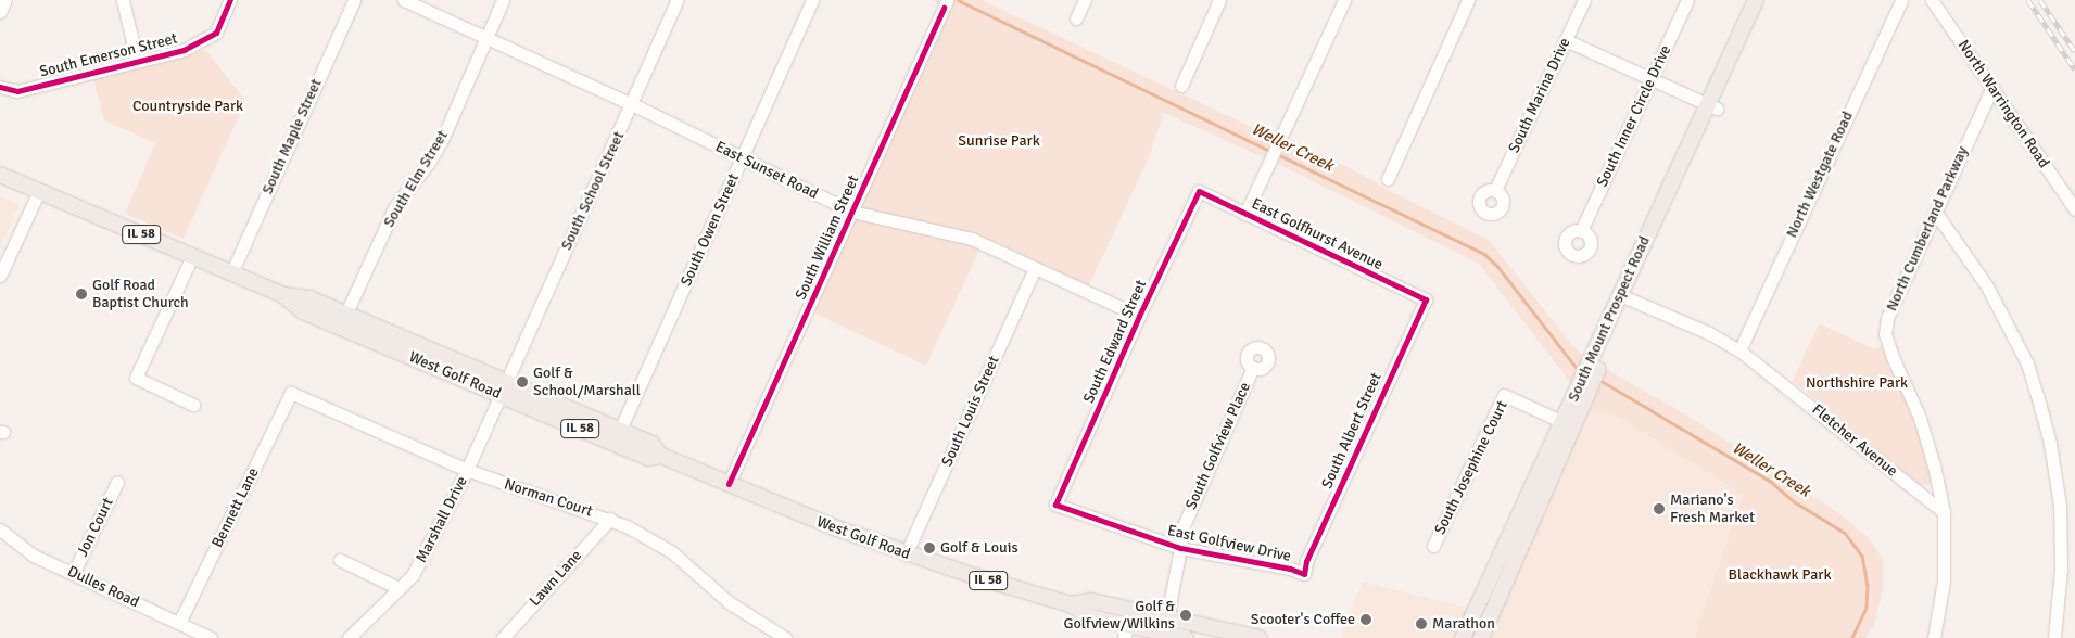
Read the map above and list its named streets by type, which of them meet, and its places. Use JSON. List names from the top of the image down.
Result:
{
  "streets": {
    "main road": ["IL 58", "South Mount Prospect Road", "West Golf Road"],
    "street": [
      "South Emerson Street",
      "South Marina Drive",
      "North Warrington Road",
      "South Inner Circle Drive",
      "South Maple Street",
      "East Sunset Road",
      "North Westgate Road",
      "South Elm Street",
      "South School Street",
      "North Cumberland Parkway",
      "South Owen Street",
      "East Golfhurst Avenue",
      "South William Street",
      "South Edward Street",
      "South Louis Street",
      "South Albert Street",
      "Fletcher Avenue",
      "South Golfview Place",
      "South Josephine Court",
      "Norman Court",
      "Bennett Lane",
      "Marshall Drive",
      "Jon Court",
      "East Golfview Drive",
      "Lawn Lane",
      "Dulles Road"
    ]
  },
  "crossings": [
    ["North Warrington Road", "North Cumberland Parkway"],
    ["South Maple Street", "West Golf Road"],
    ["East Sunset Road", "South Elm Street"],
    ["East Sunset Road", "South School Street"],
    ["East Sunset Road", "South Owen Street"],
    ["East Sunset Road", "South William Street"],
    ["East Sunset Road", "South Edward Street"],
    ["East Sunset Road", "South Louis Street"],
    ["North Westgate Road", "Fletcher Avenue"],
    ["South Elm Street", "West Golf Road"],
    ["South School Street", "West Golf Road"],
    ["South School Street", "Marshall Drive"],
    ["North Cumberland Parkway", "Fletcher Avenue"],
    ["South Owen Street", "West Golf Road"],
    ["East Golfhurst Avenue", "South Edward Street"],
    ["East Golfhurst Avenue", "South Albert Street"],
    ["South William Street", "West Golf Road"],
    ["South Mount Prospect Road", "Fletcher Avenue"],
    ["South Mount Prospect Road", "South Josephine Court"],
    ["South Edward Street", "East Golfview Drive"],
    ["West Golf Road", "South Louis Street"],
    ["West Golf Road", "South Golfview Place"],
    ["West Golf Road", "Marshall Drive"],
    ["South Albert Street", "East Golfview Drive"],
    ["South Golfview Place", "East Golfview Drive"],
    ["Norman Court", "Bennett Lane"],
    ["Norman Court", "Marshall Drive"],
    ["Norman Court", "Lawn Lane"],
    ["Bennett Lane", "Dulles Road"],
    ["Jon Court", "Dulles Road"]
  ],
  "water": ["Weller Creek"],
  "parks": [
    "Countryside Park",
    "Sunrise Park",
    "Northshire Park",
    "Blackhawk Park"
  ],
  "places": [
    "Golf Road Baptist Church",
    "Golf & School/Marshall",
    "Mariano's Fresh Market",
    "Golf & Louis",
    "Golf & Golfview/Wilkins",
    "Scooter's Coffee",
    "Marathon"
  ]
}
